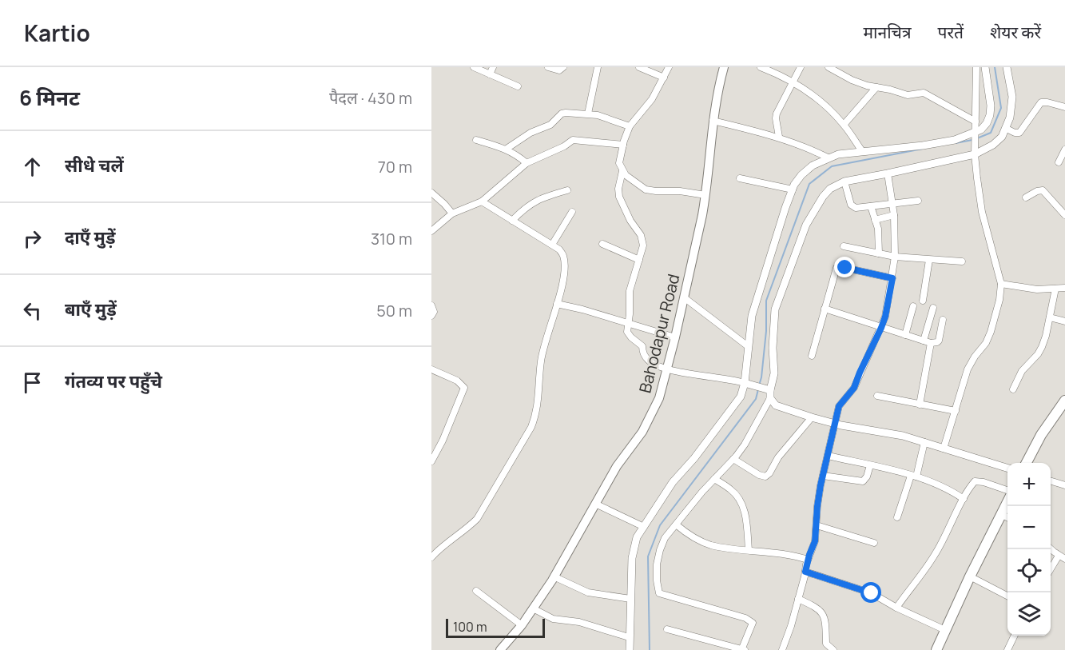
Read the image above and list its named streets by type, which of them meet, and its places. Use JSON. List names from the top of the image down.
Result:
{
  "streets": {
    "main road": ["Bahodapur Road"]
  },
  "scale_bar": "100 m",
  "page": {
    "header": "Kartio",
    "nav": ["मानचित्र", "परतें", "शेयर करें"],
    "heading": ["6 मिनट", "पैदल · 430 m"],
    "list": [
      ["सीधे चलें", "70 m"],
      ["दाएँ मुड़ें", "310 m"],
      ["बाएँ मुड़ें", "50 m"],
      "गंतव्य पर पहुँचे"
    ],
    "map_buttons": ["+", "−"],
    "scale": "100 m"
  }
}
